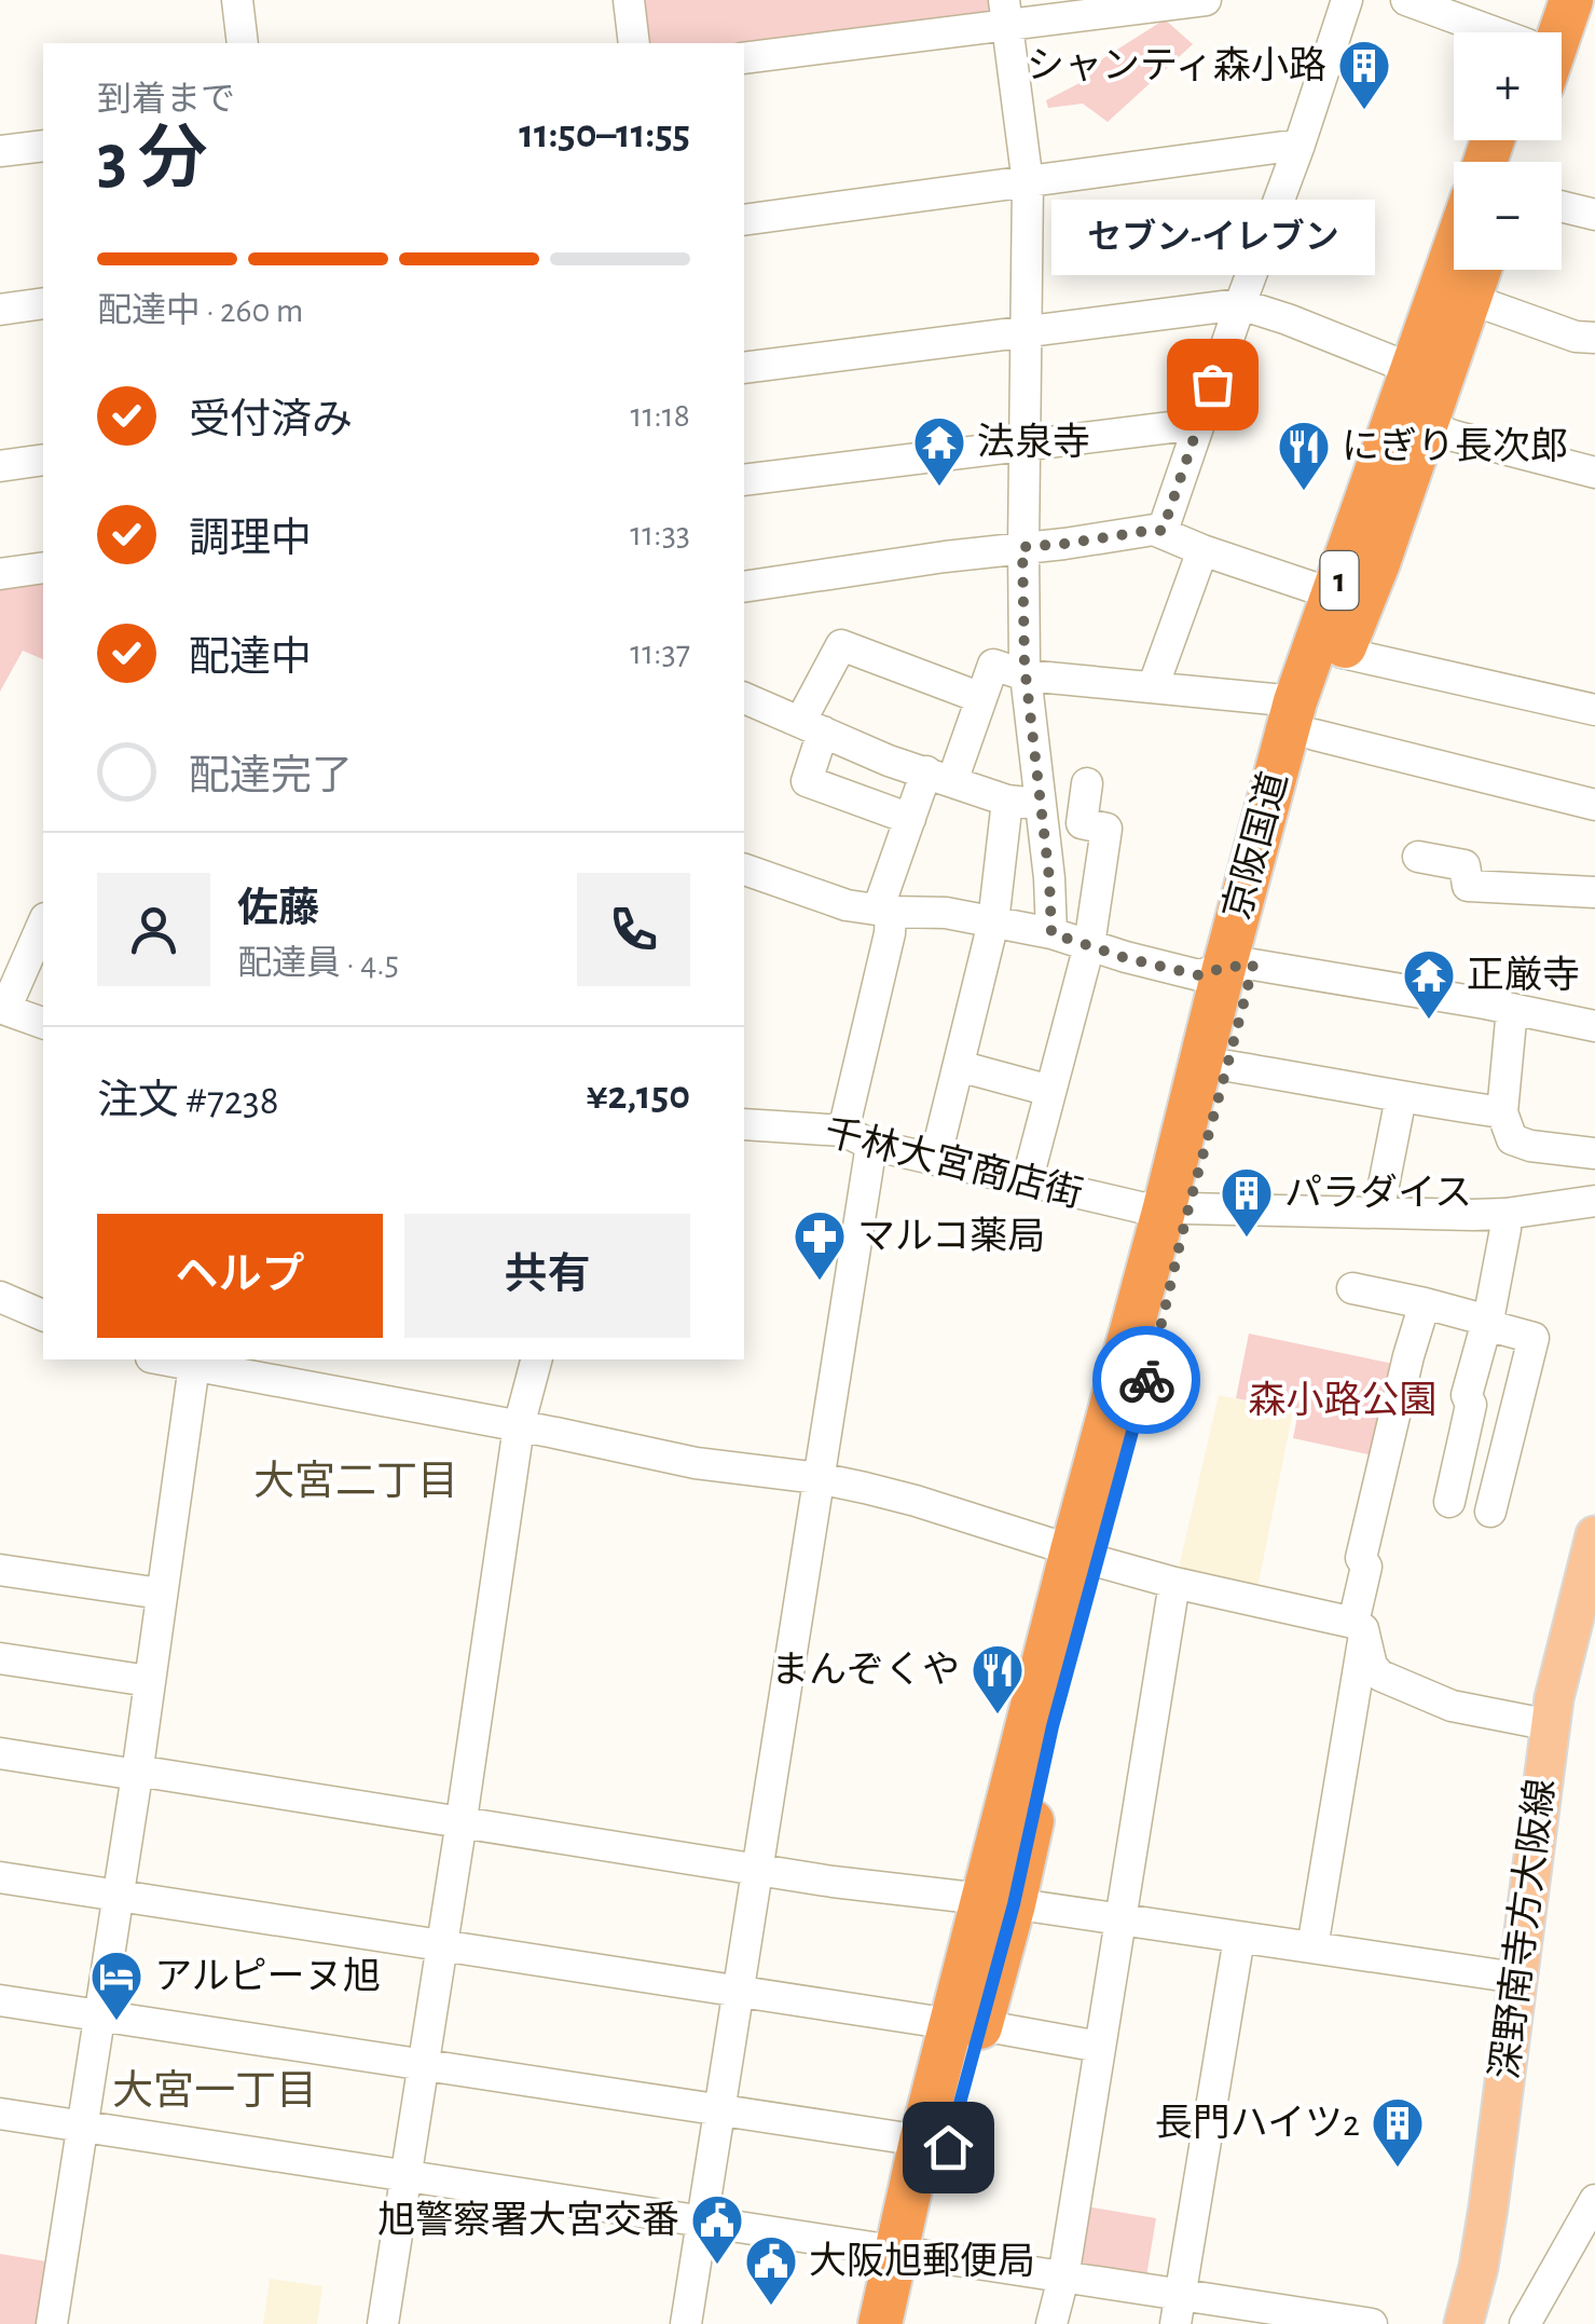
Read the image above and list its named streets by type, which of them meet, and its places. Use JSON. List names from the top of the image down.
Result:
{
  "streets": {
    "highway": ["1", "京阪国道"],
    "main road": ["深野南寺方大阪線"],
    "street": ["千林大宮商店街"]
  },
  "crossings": [
    ["京阪国道", "千林大宮商店街"]
  ],
  "districts": ["大宮二丁目", "大宮一丁目"],
  "parks": ["森小路公園"],
  "places": {
    "building": ["シャンティ森小路", "パラダイス", "長門ハイツ2"],
    "other": ["セブン-イレブン"],
    "temple": ["法泉寺", "正厳寺"],
    "restaurant": ["にぎり長次郎", "まんぞくや"],
    "pharmacy": ["マルコ薬局"],
    "hotel": ["アルピーヌ旭"],
    "public building": ["旭警察署大宮交番", "大阪旭郵便局"]
  },
  "page": {
    "map_buttons": ["+", "−"],
    "heading": ["3 分", "到着まで", "11:50–11:55"],
    "panel": [
      "佐藤",
      "配達員 · 4.5",
      "注文 #7238",
      "¥2,150"
    ],
    "bubble": "セブン-イレブン",
    "bar": "配達中 · 260 m",
    "list": [
      ["受付済み", "11:18"],
      ["調理中", "11:33"],
      ["配達中", "11:37"],
      "配達完了"
    ],
    "buttons": ["ヘルプ", "共有"]
  }
}
